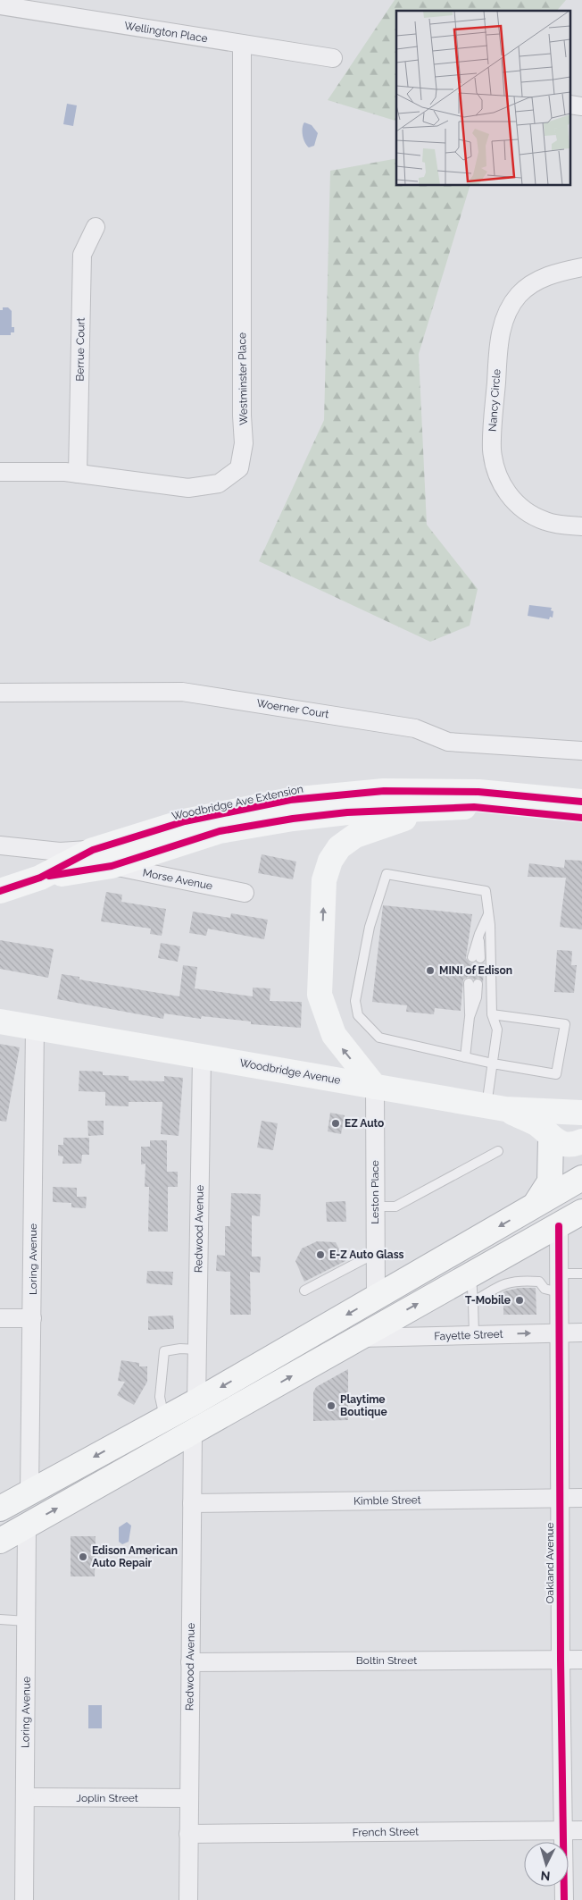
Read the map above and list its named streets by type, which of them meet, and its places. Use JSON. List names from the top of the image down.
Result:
{
  "streets": {
    "main road": ["Woodbridge Ave Extension", "Woodbridge Avenue"],
    "street": [
      "Wellington Place",
      "Berrue Court",
      "Westminster Place",
      "Nancy Circle",
      "Woerner Court",
      "Morse Avenue",
      "Leston Place",
      "Redwood Avenue",
      "Loring Avenue",
      "Fayette Street",
      "Kimble Street",
      "Oakland Avenue",
      "Boltin Street",
      "Joplin Street",
      "French Street"
    ]
  },
  "crossings": [
    ["Wellington Place", "Westminster Place"],
    ["Berrue Court", "Westminster Place"],
    ["Woodbridge Ave Extension", "Morse Avenue"],
    ["Woodbridge Avenue", "Leston Place"],
    ["Woodbridge Avenue", "Redwood Avenue"],
    ["Woodbridge Avenue", "Loring Avenue"],
    ["Redwood Avenue", "Kimble Street"],
    ["Redwood Avenue", "Boltin Street"],
    ["Redwood Avenue", "Joplin Street"],
    ["Redwood Avenue", "French Street"],
    ["Loring Avenue", "Joplin Street"],
    ["Fayette Street", "Oakland Avenue"],
    ["Kimble Street", "Oakland Avenue"],
    ["Oakland Avenue", "Boltin Street"],
    ["Oakland Avenue", "French Street"]
  ],
  "one_way": ["Fayette Street"],
  "places": [
    "MINI of Edison",
    "EZ Auto",
    "E-Z Auto Glass",
    "T-Mobile",
    "Playtime Boutique",
    "Edison American Auto Repair"
  ],
  "north": "bottom"
}
